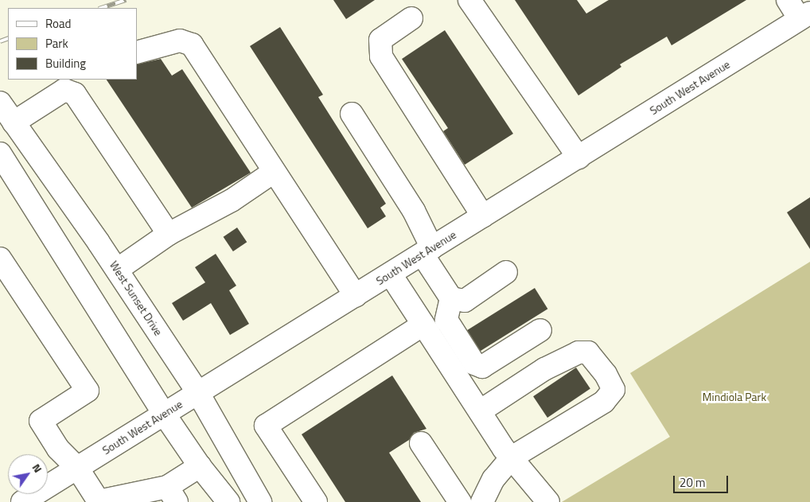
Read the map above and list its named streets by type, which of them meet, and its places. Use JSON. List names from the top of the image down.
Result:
{
  "streets": {
    "street": ["South West Avenue", "West Sunset Drive"]
  },
  "crossings": [
    ["South West Avenue", "West Sunset Drive"]
  ],
  "parks": ["Mindiola Park"],
  "legend": ["Road", "Park", "Building"],
  "scale_bar": "20 m",
  "north": "top right"
}
